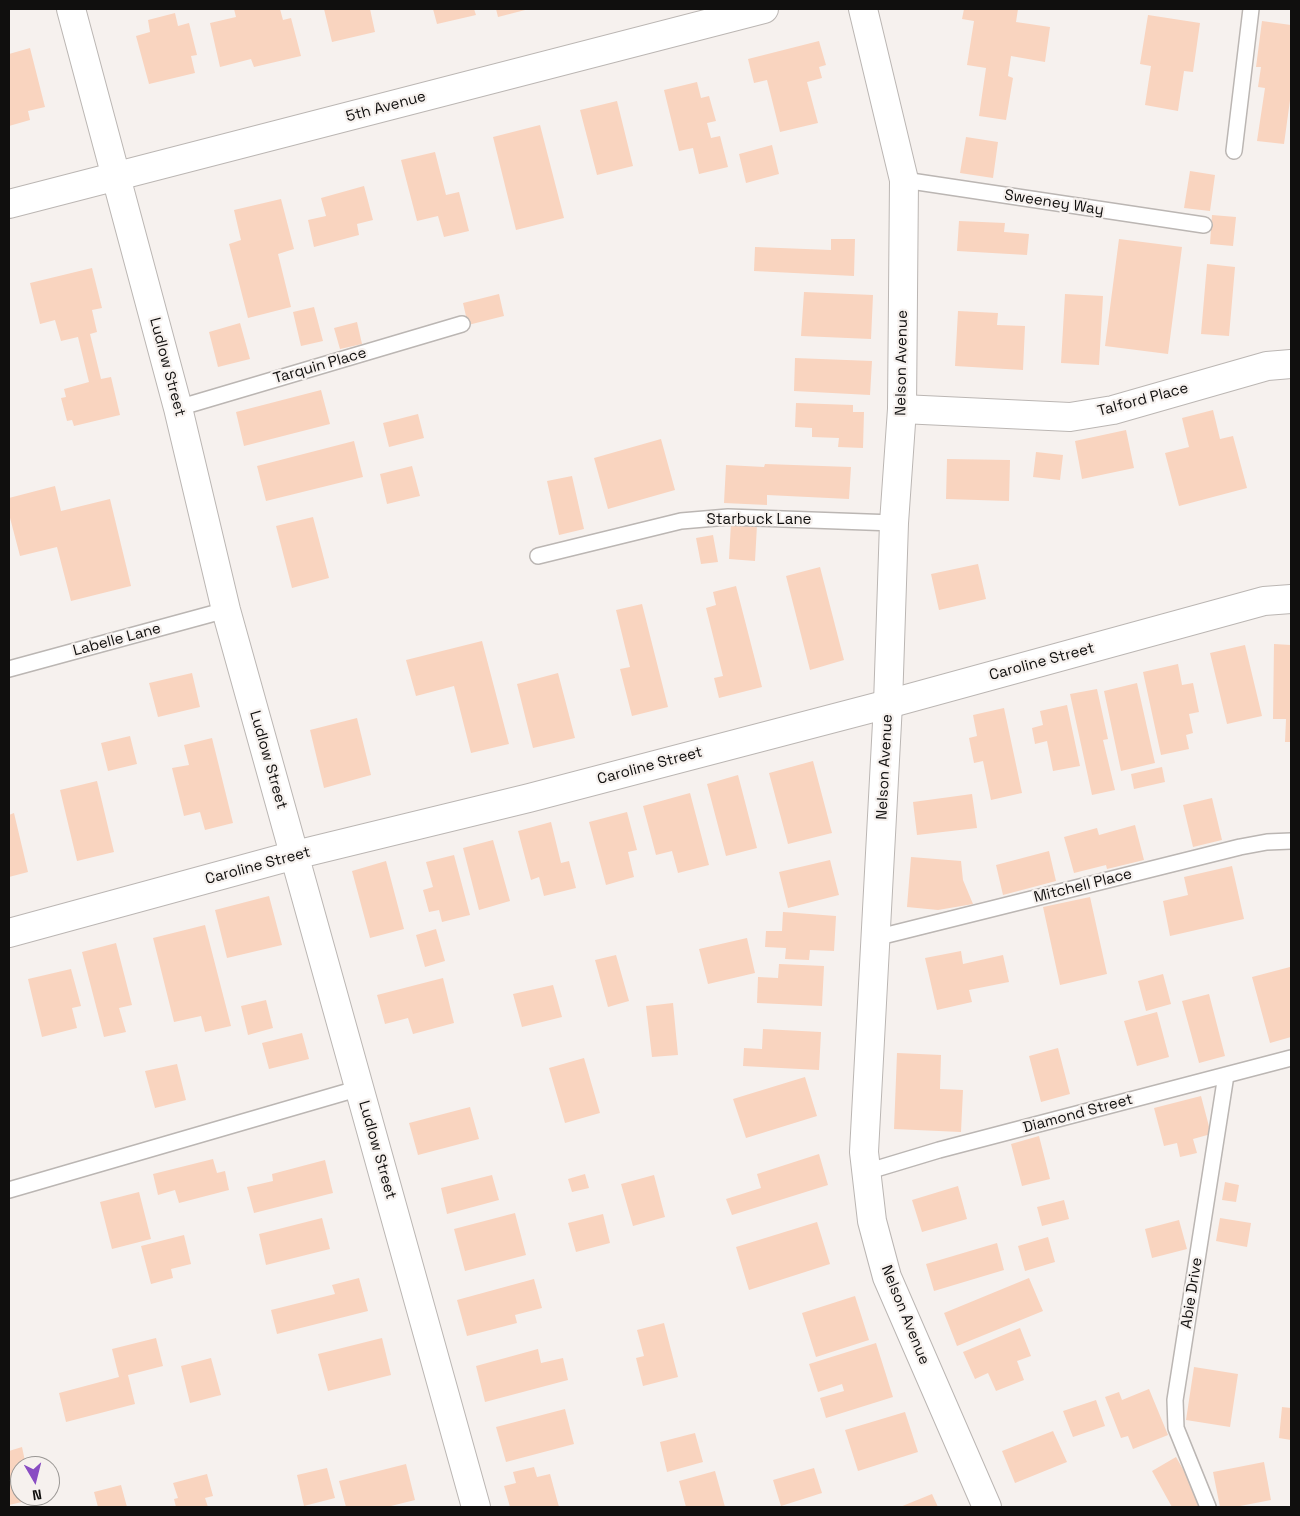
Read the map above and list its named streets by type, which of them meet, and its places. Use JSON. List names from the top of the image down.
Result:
{
  "streets": {
    "street": [
      "5th Avenue",
      "Nelson Avenue",
      "Ludlow Street",
      "Talford Place",
      "Caroline Street"
    ],
    "lane": [
      "Sweeney Way",
      "Tarquin Place",
      "Starbuck Lane",
      "Labelle Lane",
      "Mitchell Place",
      "Diamond Street",
      "Abie Drive"
    ]
  },
  "crossings": [
    ["5th Avenue", "Ludlow Street"],
    ["Sweeney Way", "Nelson Avenue"],
    ["Nelson Avenue", "Talford Place"],
    ["Nelson Avenue", "Starbuck Lane"],
    ["Nelson Avenue", "Caroline Street"],
    ["Nelson Avenue", "Mitchell Place"],
    ["Nelson Avenue", "Diamond Street"],
    ["Tarquin Place", "Ludlow Street"],
    ["Ludlow Street", "Labelle Lane"],
    ["Ludlow Street", "Caroline Street"],
    ["Diamond Street", "Abie Drive"]
  ],
  "north": "bottom"
}
